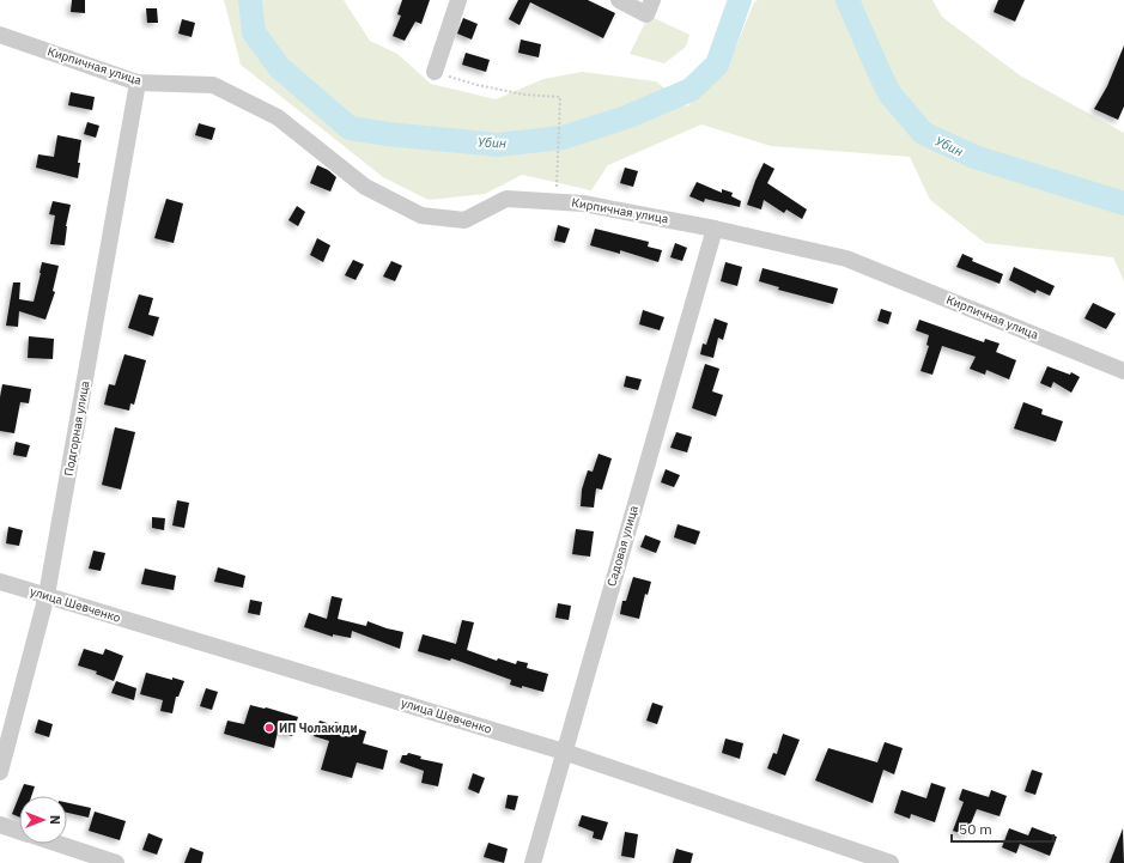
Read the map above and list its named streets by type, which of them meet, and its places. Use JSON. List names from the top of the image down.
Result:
{
  "streets": {
    "street": [
      "Кирпичная улица",
      "Подгорная улица",
      "Садовая улица",
      "улица Шевченко"
    ]
  },
  "crossings": [
    ["Кирпичная улица", "Подгорная улица"],
    ["Кирпичная улица", "Садовая улица"],
    ["Подгорная улица", "улица Шевченко"],
    ["Садовая улица", "улица Шевченко"]
  ],
  "water": ["Убин"],
  "places": ["ИП Чолакиди"],
  "scale_bar": "50 m",
  "north": "right"
}
